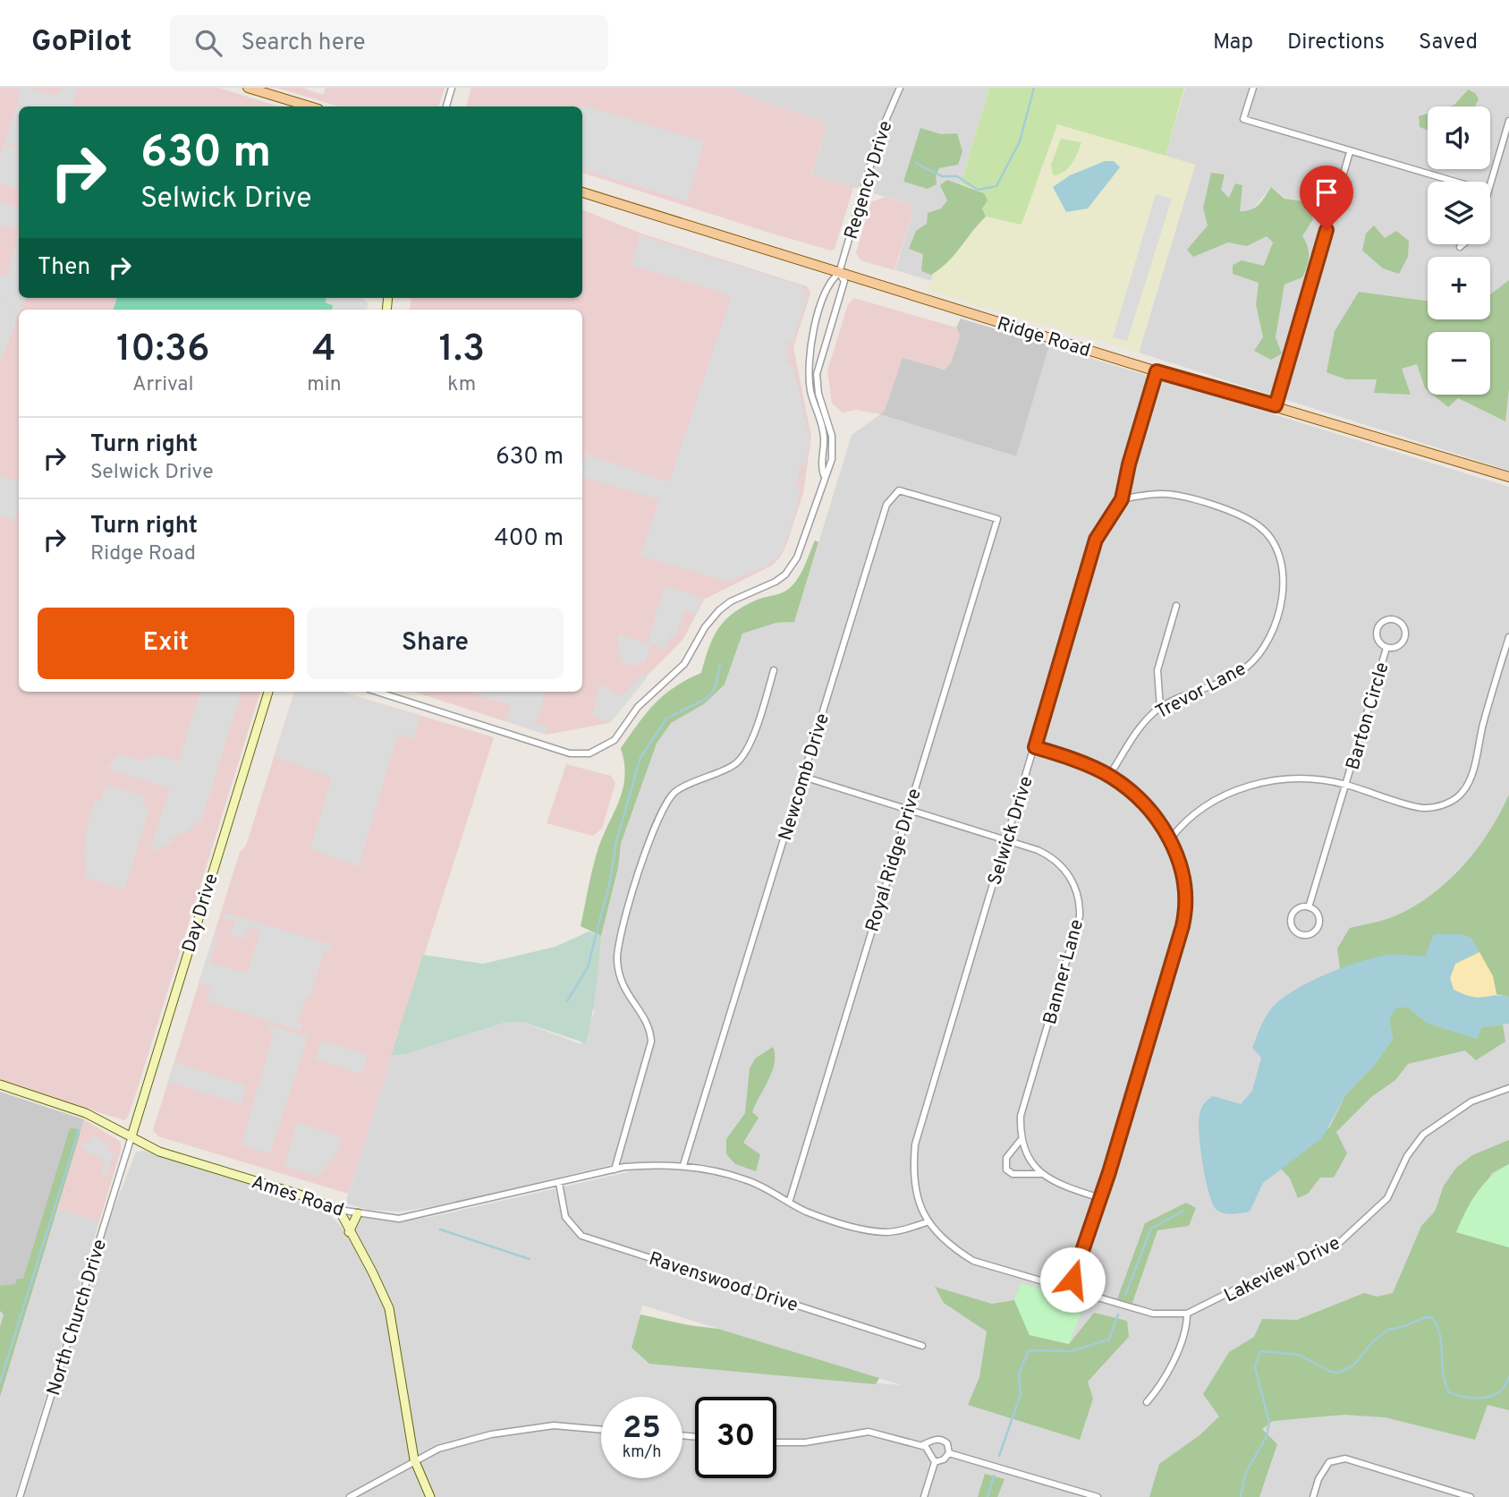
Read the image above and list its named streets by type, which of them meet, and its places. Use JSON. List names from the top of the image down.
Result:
{
  "streets": {
    "main road": ["Ridge Road"],
    "street": [
      "Regency Drive",
      "Trevor Lane",
      "Barton Circle",
      "Newcomb Drive",
      "Selwick Drive",
      "Royal Ridge Drive",
      "Day Drive",
      "Banner Lane",
      "Ames Road",
      "Lakeview Drive",
      "Ravenswood Drive",
      "North Church Drive"
    ]
  },
  "crossings": [
    ["Regency Drive", "Ridge Road"],
    ["Ridge Road", "Selwick Drive"],
    ["Trevor Lane", "Selwick Drive"],
    ["Newcomb Drive", "Royal Ridge Drive"],
    ["Newcomb Drive", "Banner Lane"],
    ["Newcomb Drive", "Ames Road"],
    ["Selwick Drive", "Banner Lane"],
    ["Selwick Drive", "Ames Road"],
    ["Selwick Drive", "Lakeview Drive"],
    ["Royal Ridge Drive", "Banner Lane"],
    ["Royal Ridge Drive", "Ames Road"],
    ["Day Drive", "Ames Road"],
    ["Day Drive", "North Church Drive"],
    ["Ames Road", "Lakeview Drive"],
    ["Ames Road", "Ravenswood Drive"],
    ["Ames Road", "North Church Drive"]
  ],
  "page": {
    "header": "GoPilot",
    "search": "Search here",
    "nav": ["Map", "Directions", "Saved"],
    "map_buttons": ["+", "−"],
    "turn": ["630 m", "Selwick Drive"],
    "then": "Then",
    "eta": [
      "10:36",
      "Arrival",
      "4",
      "min",
      "1.3",
      "km"
    ],
    "list": [
      {
        "name": "Turn right",
        "note": "Selwick Drive",
        "value": "630 m"
      },
      {
        "name": "Turn right",
        "note": "Ridge Road",
        "value": "400 m"
      }
    ],
    "buttons": ["Exit", "Share"],
    "speed": "25 km/h",
    "limit": "30"
  }
}
